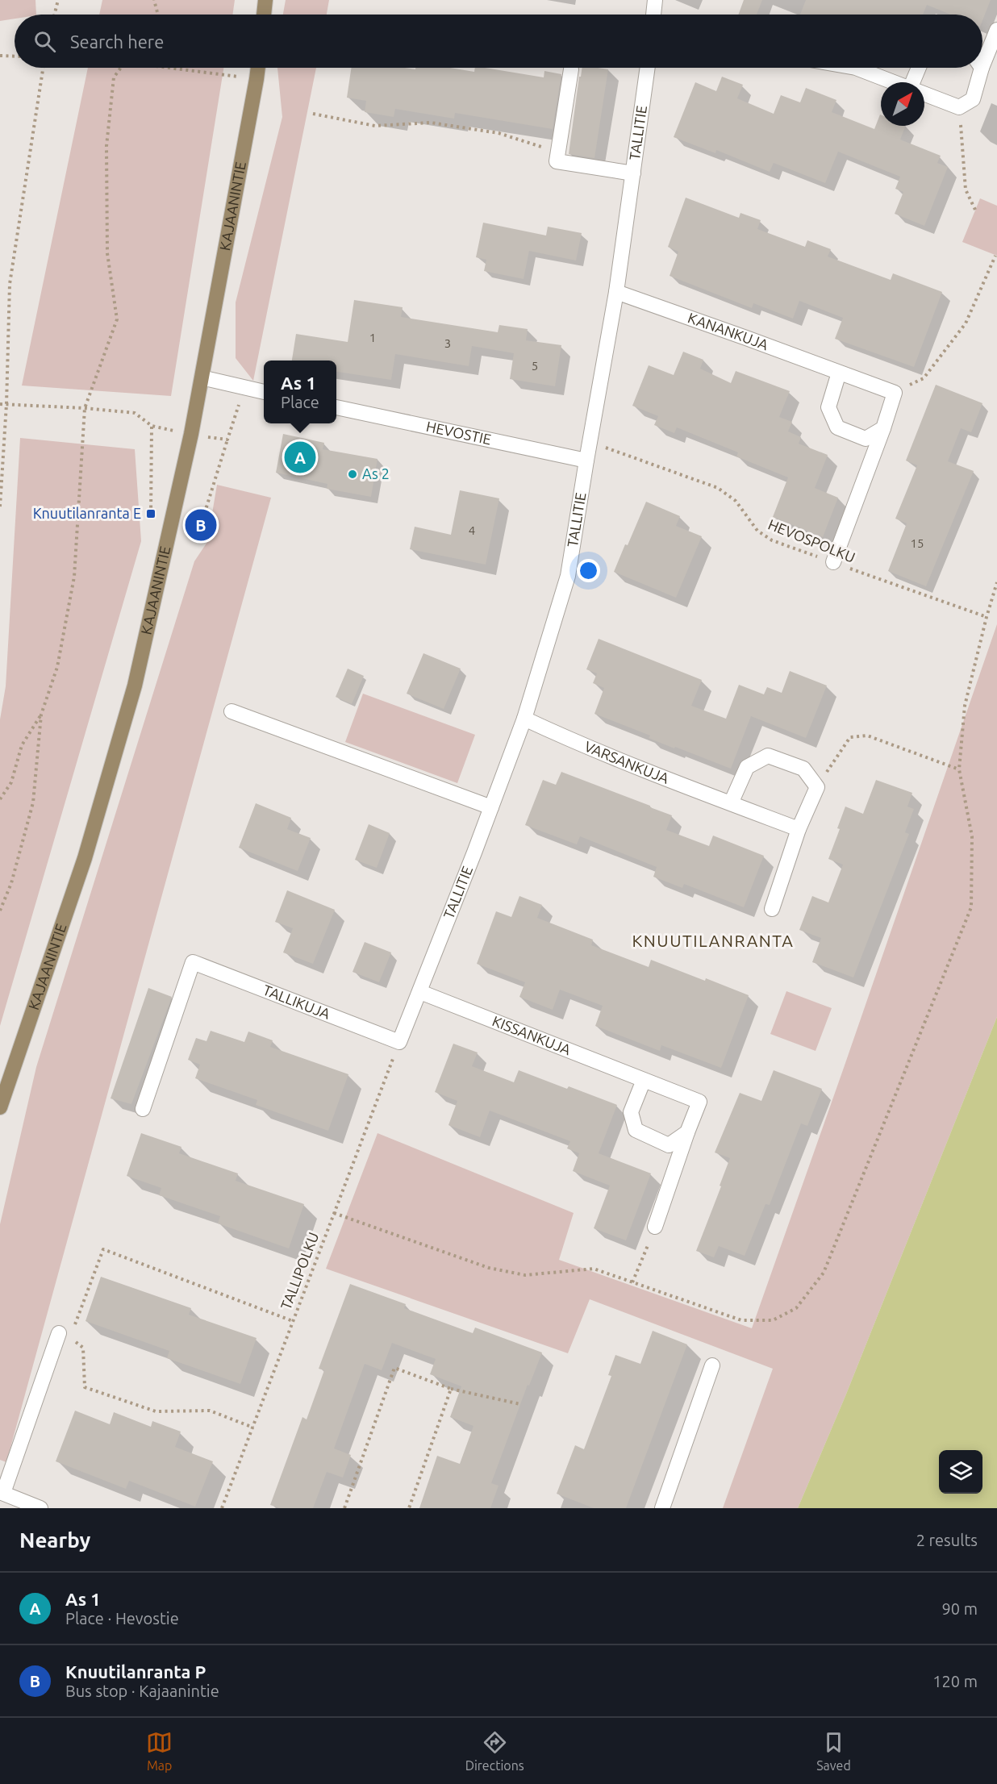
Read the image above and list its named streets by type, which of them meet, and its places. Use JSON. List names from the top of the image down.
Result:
{
  "streets": {
    "main road": ["KAJAANINTIE"],
    "street": [
      "TALLITIE",
      "KANANKUJA",
      "HEVOSTIE",
      "VARSANKUJA",
      "TALLIKUJA",
      "KISSANKUJA"
    ],
    "path": ["HEVOSPOLKU", "TALLIPOLKU"]
  },
  "crossings": [
    ["TALLITIE", "KANANKUJA"],
    ["TALLITIE", "HEVOSTIE"],
    ["TALLITIE", "HEVOSPOLKU"],
    ["TALLITIE", "VARSANKUJA"],
    ["TALLITIE", "TALLIKUJA"],
    ["TALLITIE", "KISSANKUJA"],
    ["TALLITIE", "TALLIPOLKU"],
    ["TALLIKUJA", "TALLIPOLKU"]
  ],
  "districts": ["KNUUTILANRANTA"],
  "places": {
    "other": ["As 2"],
    "transit": ["Knuutilanranta E"]
  },
  "house_numbers": [
    "1",
    "3",
    "5",
    "4",
    "15"
  ],
  "north": "top right",
  "page": {
    "search": "Search here",
    "popup": ["As 1", "Place"],
    "pins": ["A", "B"],
    "heading": ["Nearby", "2 results"],
    "list": [
      {
        "mark": "A",
        "name": "As 1",
        "note": "Place · Hevostie",
        "value": "90 m"
      },
      {
        "mark": "B",
        "name": "Knuutilanranta P",
        "note": "Bus stop · Kajaanintie",
        "value": "120 m"
      }
    ],
    "nav": ["Map", "Directions", "Saved"]
  }
}
